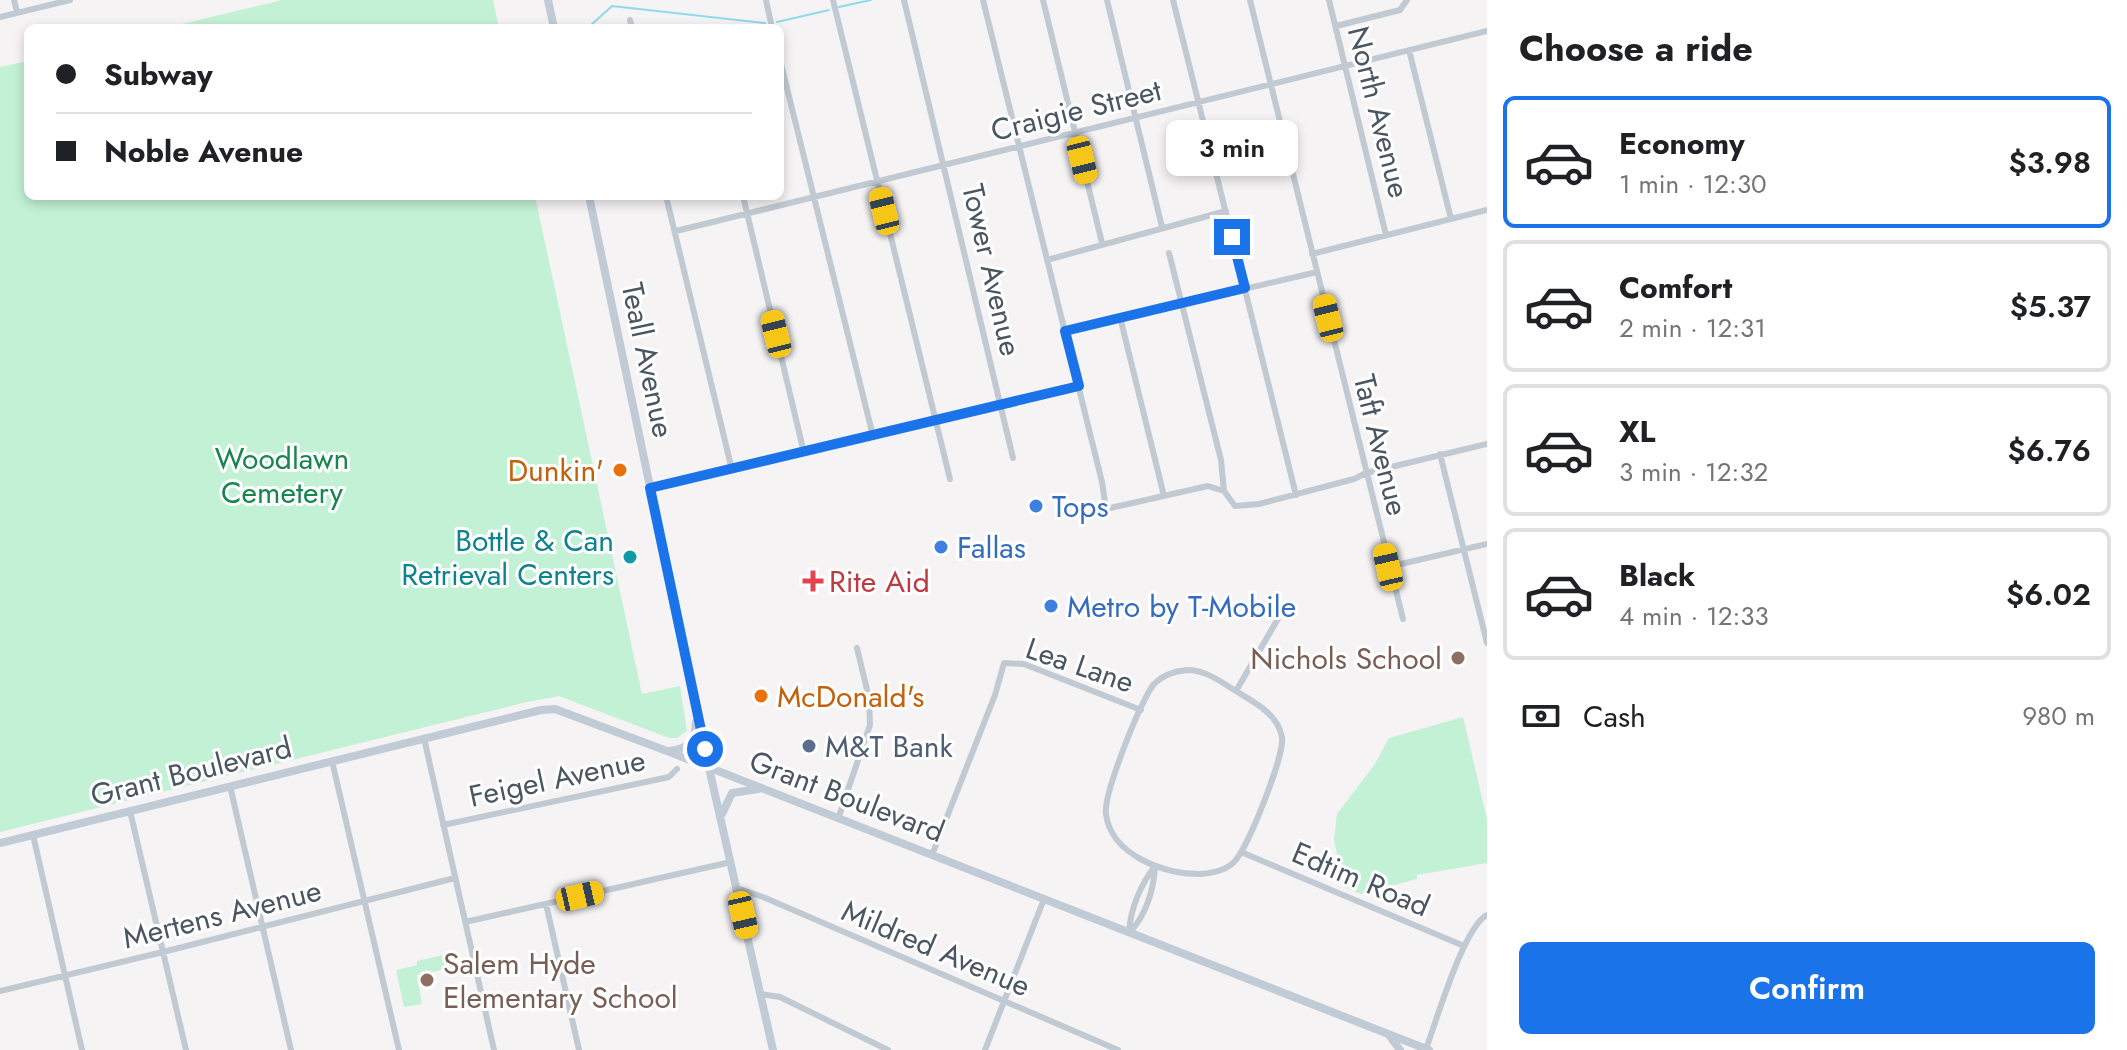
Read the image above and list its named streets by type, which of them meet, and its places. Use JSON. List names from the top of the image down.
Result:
{
  "streets": {
    "street": [
      "Craigie Street",
      "North Avenue",
      "Tower Avenue",
      "Teall Avenue",
      "Taft Avenue",
      "Lea Lane",
      "Grant Boulevard",
      "Feigel Avenue",
      "Edtim Road",
      "Mertens Avenue",
      "Mildred Avenue"
    ]
  },
  "crossings": [
    ["Craigie Street", "North Avenue"],
    ["Craigie Street", "Tower Avenue"],
    ["Craigie Street", "Taft Avenue"],
    ["Teall Avenue", "Grant Boulevard"],
    ["Teall Avenue", "Mildred Avenue"],
    ["Lea Lane", "Grant Boulevard"],
    ["Lea Lane", "Edtim Road"]
  ],
  "parks": ["Woodlawn Cemetery"],
  "places": {
    "other": [
      "Dunkin'",
      "Tops",
      "Fallas",
      "Bottle & Can Retrieval Centers",
      "Metro by T-Mobile",
      "Nichols School",
      "McDonald's",
      "M&T Bank",
      "Salem Hyde Elementary School"
    ],
    "health": ["Rite Aid"]
  },
  "page": {
    "heading": "Choose a ride",
    "banner": ["Subway", "Noble Avenue"],
    "list": [
      {
        "name": "Economy",
        "note": "1 min · 12:30",
        "value": "$3.98"
      },
      {
        "name": "Comfort",
        "note": "2 min · 12:31",
        "value": "$5.37"
      },
      {
        "name": "XL",
        "note": "3 min · 12:32",
        "value": "$6.76"
      },
      {
        "name": "Black",
        "note": "4 min · 12:33",
        "value": "$6.02"
      }
    ],
    "bubble": "3 min",
    "pay": ["Cash", "980 m"],
    "buttons": "Confirm"
  }
}
